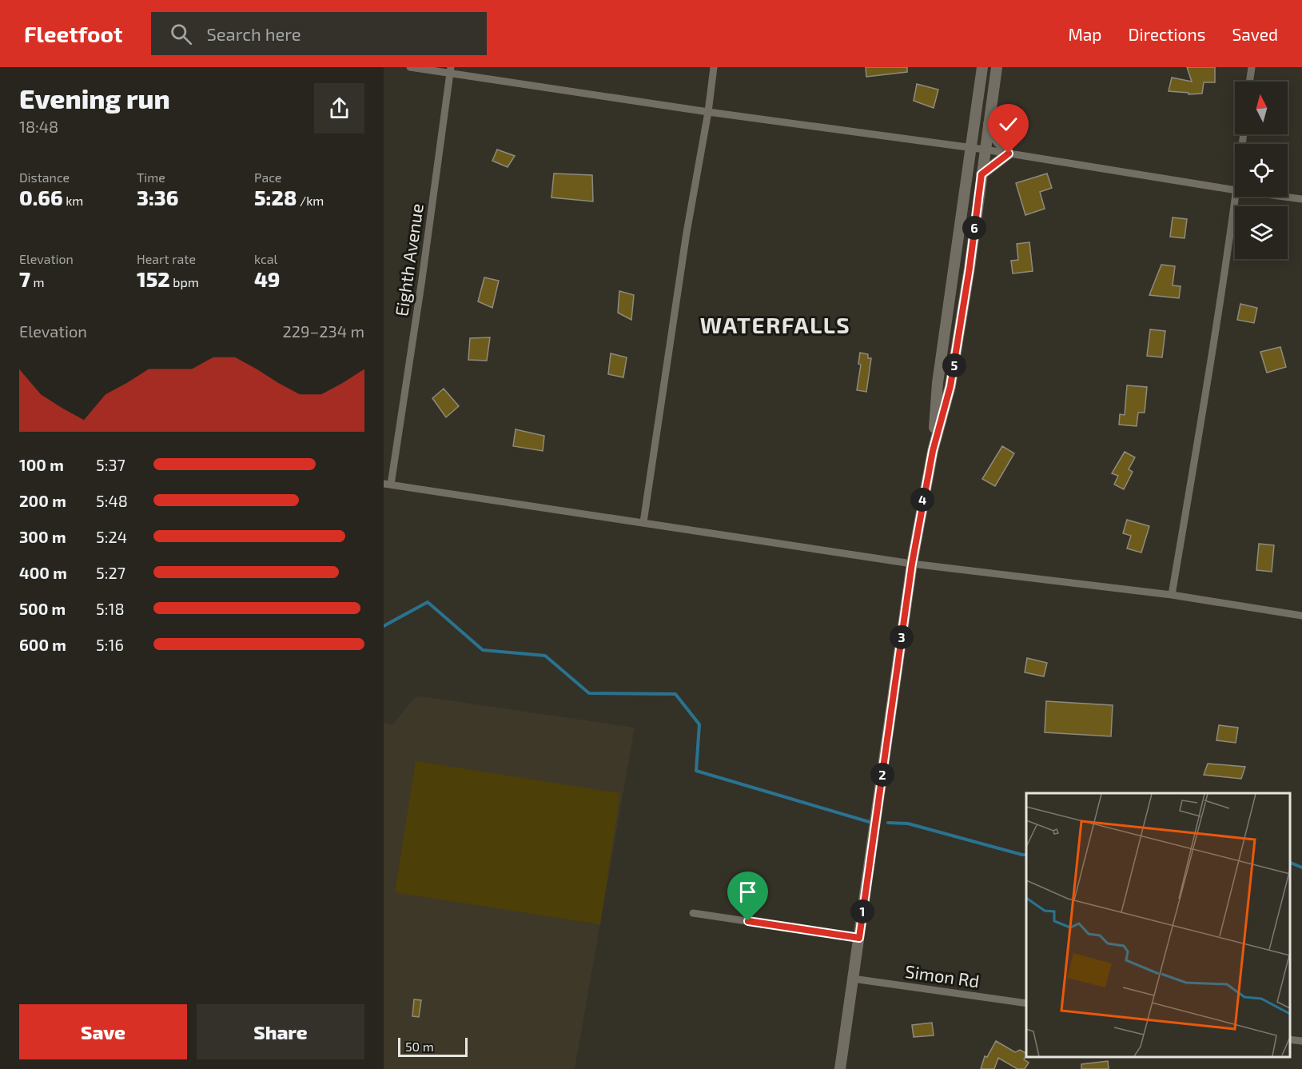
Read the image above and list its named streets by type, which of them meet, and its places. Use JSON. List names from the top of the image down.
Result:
{
  "streets": {
    "street": ["Eighth Avenue", "Simon Rd"]
  },
  "districts": ["WATERFALLS"],
  "scale_bar": "50 m",
  "north": "top",
  "page": {
    "header": "Fleetfoot",
    "search": "Search here",
    "nav": ["Map", "Directions", "Saved"],
    "heading": ["Evening run", "18:48"],
    "stats": [
      ["Distance", "0.66 km"],
      ["Time", "3:36"],
      ["Pace", "5:28 /km"],
      ["Elevation", "7 m"],
      ["Heart rate", "152 bpm"],
      ["kcal", "49"]
    ],
    "pins": [
      "6",
      "5",
      "4",
      "3",
      "2",
      "1"
    ],
    "chart": ["Elevation", "229–234 m"],
    "list": [
      {
        "name": "100 m",
        "note": "5:37"
      },
      {
        "name": "200 m",
        "note": "5:48"
      },
      {
        "name": "300 m",
        "note": "5:24"
      },
      {
        "name": "400 m",
        "note": "5:27"
      },
      {
        "name": "500 m",
        "note": "5:18"
      },
      {
        "name": "600 m",
        "note": "5:16"
      }
    ],
    "buttons": ["Save", "Share"],
    "scale": "50 m"
  }
}
